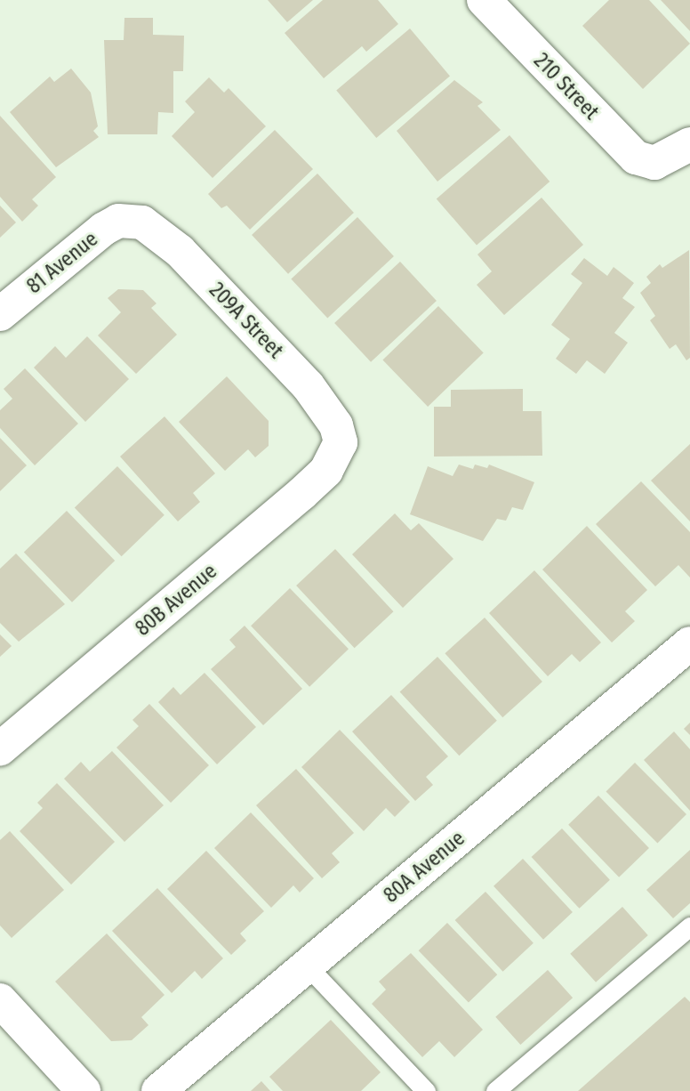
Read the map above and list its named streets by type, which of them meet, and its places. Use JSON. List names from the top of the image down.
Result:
{
  "streets": {
    "street": [
      "210 Street",
      "81 Avenue",
      "209A Street",
      "80B Avenue",
      "80A Avenue"
    ]
  },
  "crossings": [
    ["81 Avenue", "209A Street"],
    ["209A Street", "80B Avenue"]
  ]
}
